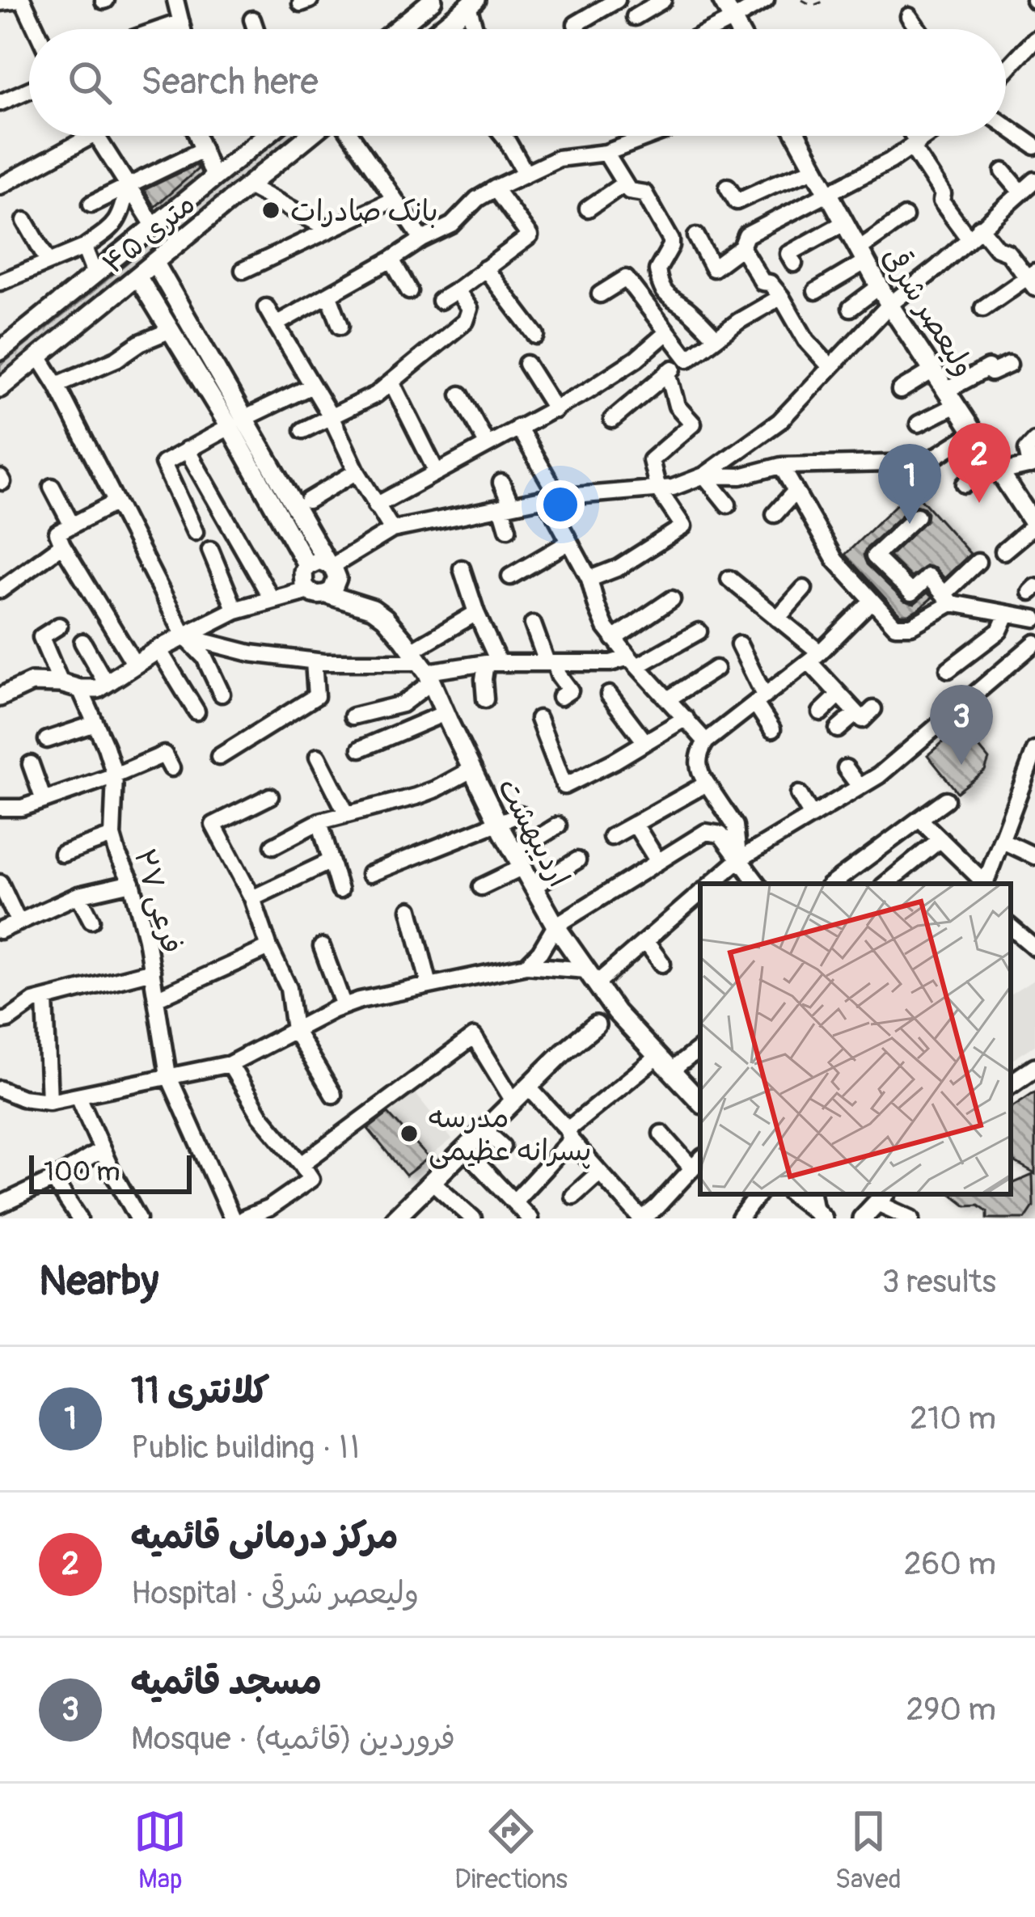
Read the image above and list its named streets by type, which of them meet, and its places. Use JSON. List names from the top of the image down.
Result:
{
  "streets": {
    "main road": ["۴۵ متری", "ولیعصر شرقی", "اردیبهشت"],
    "street": ["فرعی ۲۷"]
  },
  "crossings": [
    ["اردیبهشت", "فرعی ۲۷"]
  ],
  "places": ["بانک صادرات", "مدرسه پسرانه عظیمی"],
  "scale_bar": "100 m",
  "page": {
    "search": "Search here",
    "pins": ["2", "1", "3"],
    "scale": "100 m",
    "heading": ["Nearby", "3 results"],
    "list": [
      {
        "mark": "1",
        "name": "کلانتری 11",
        "note": "Public building · ۱۱",
        "value": "210 m"
      },
      {
        "mark": "2",
        "name": "مرکز درمانی قائمیه",
        "note": "Hospital · ولیعصر شرقی",
        "value": "260 m"
      },
      {
        "mark": "3",
        "name": "مسجد قائمیه",
        "note": "Mosque · فروردین (قائمیه)",
        "value": "290 m"
      }
    ],
    "nav": ["Map", "Directions", "Saved"]
  }
}
